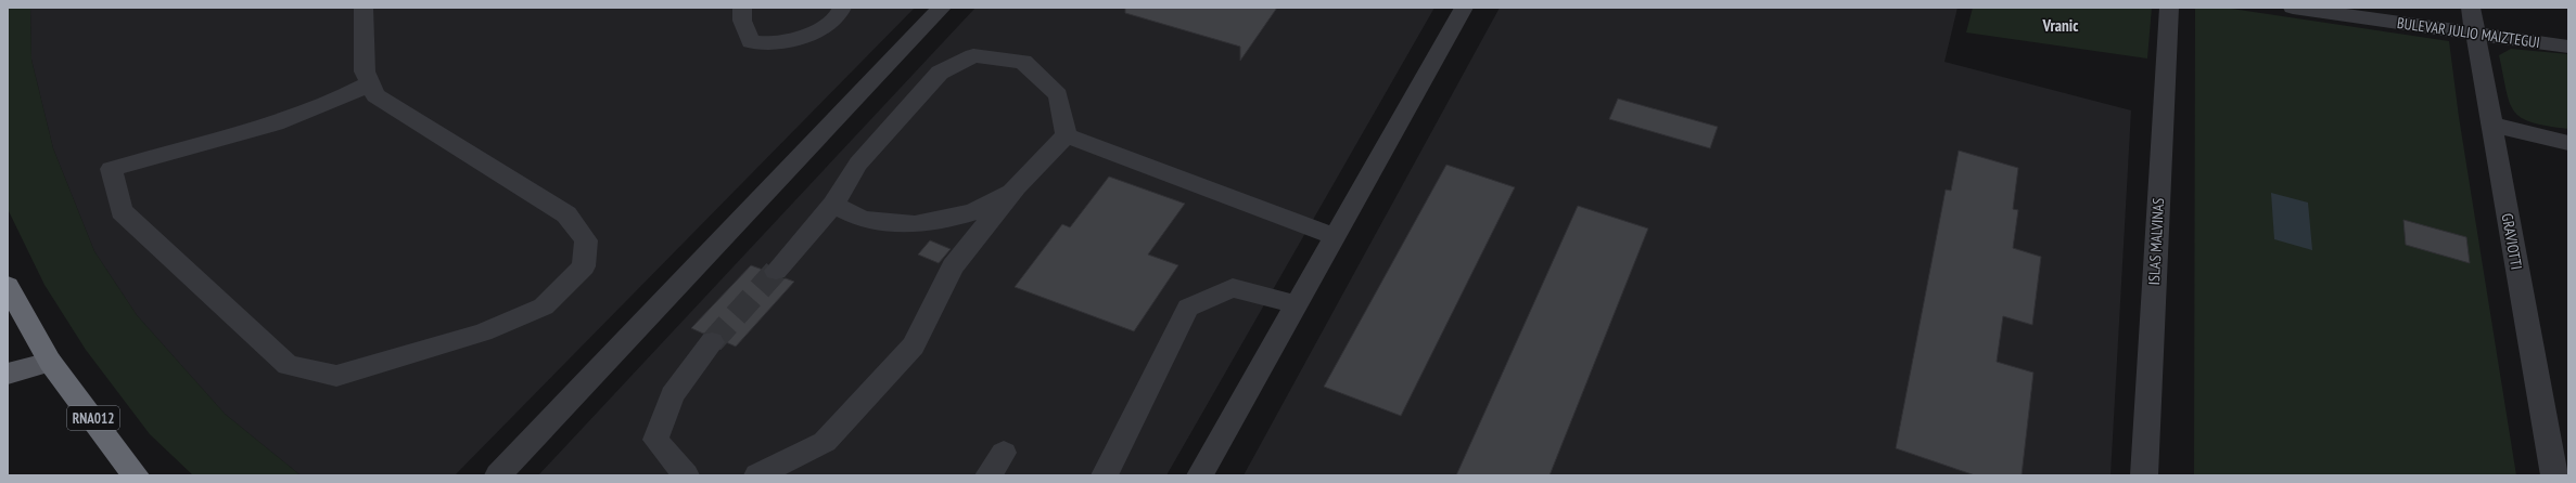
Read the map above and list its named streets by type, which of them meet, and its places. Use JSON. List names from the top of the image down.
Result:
{
  "streets": {
    "highway": ["RNA012"],
    "street": ["BULEVAR JULIO MAIZTEGUI", "ISLAS MALVINAS", "GRAVIOTTI"]
  },
  "crossings": [
    ["BULEVAR JULIO MAIZTEGUI", "GRAVIOTTI"]
  ],
  "districts": ["Vranic"]
}
